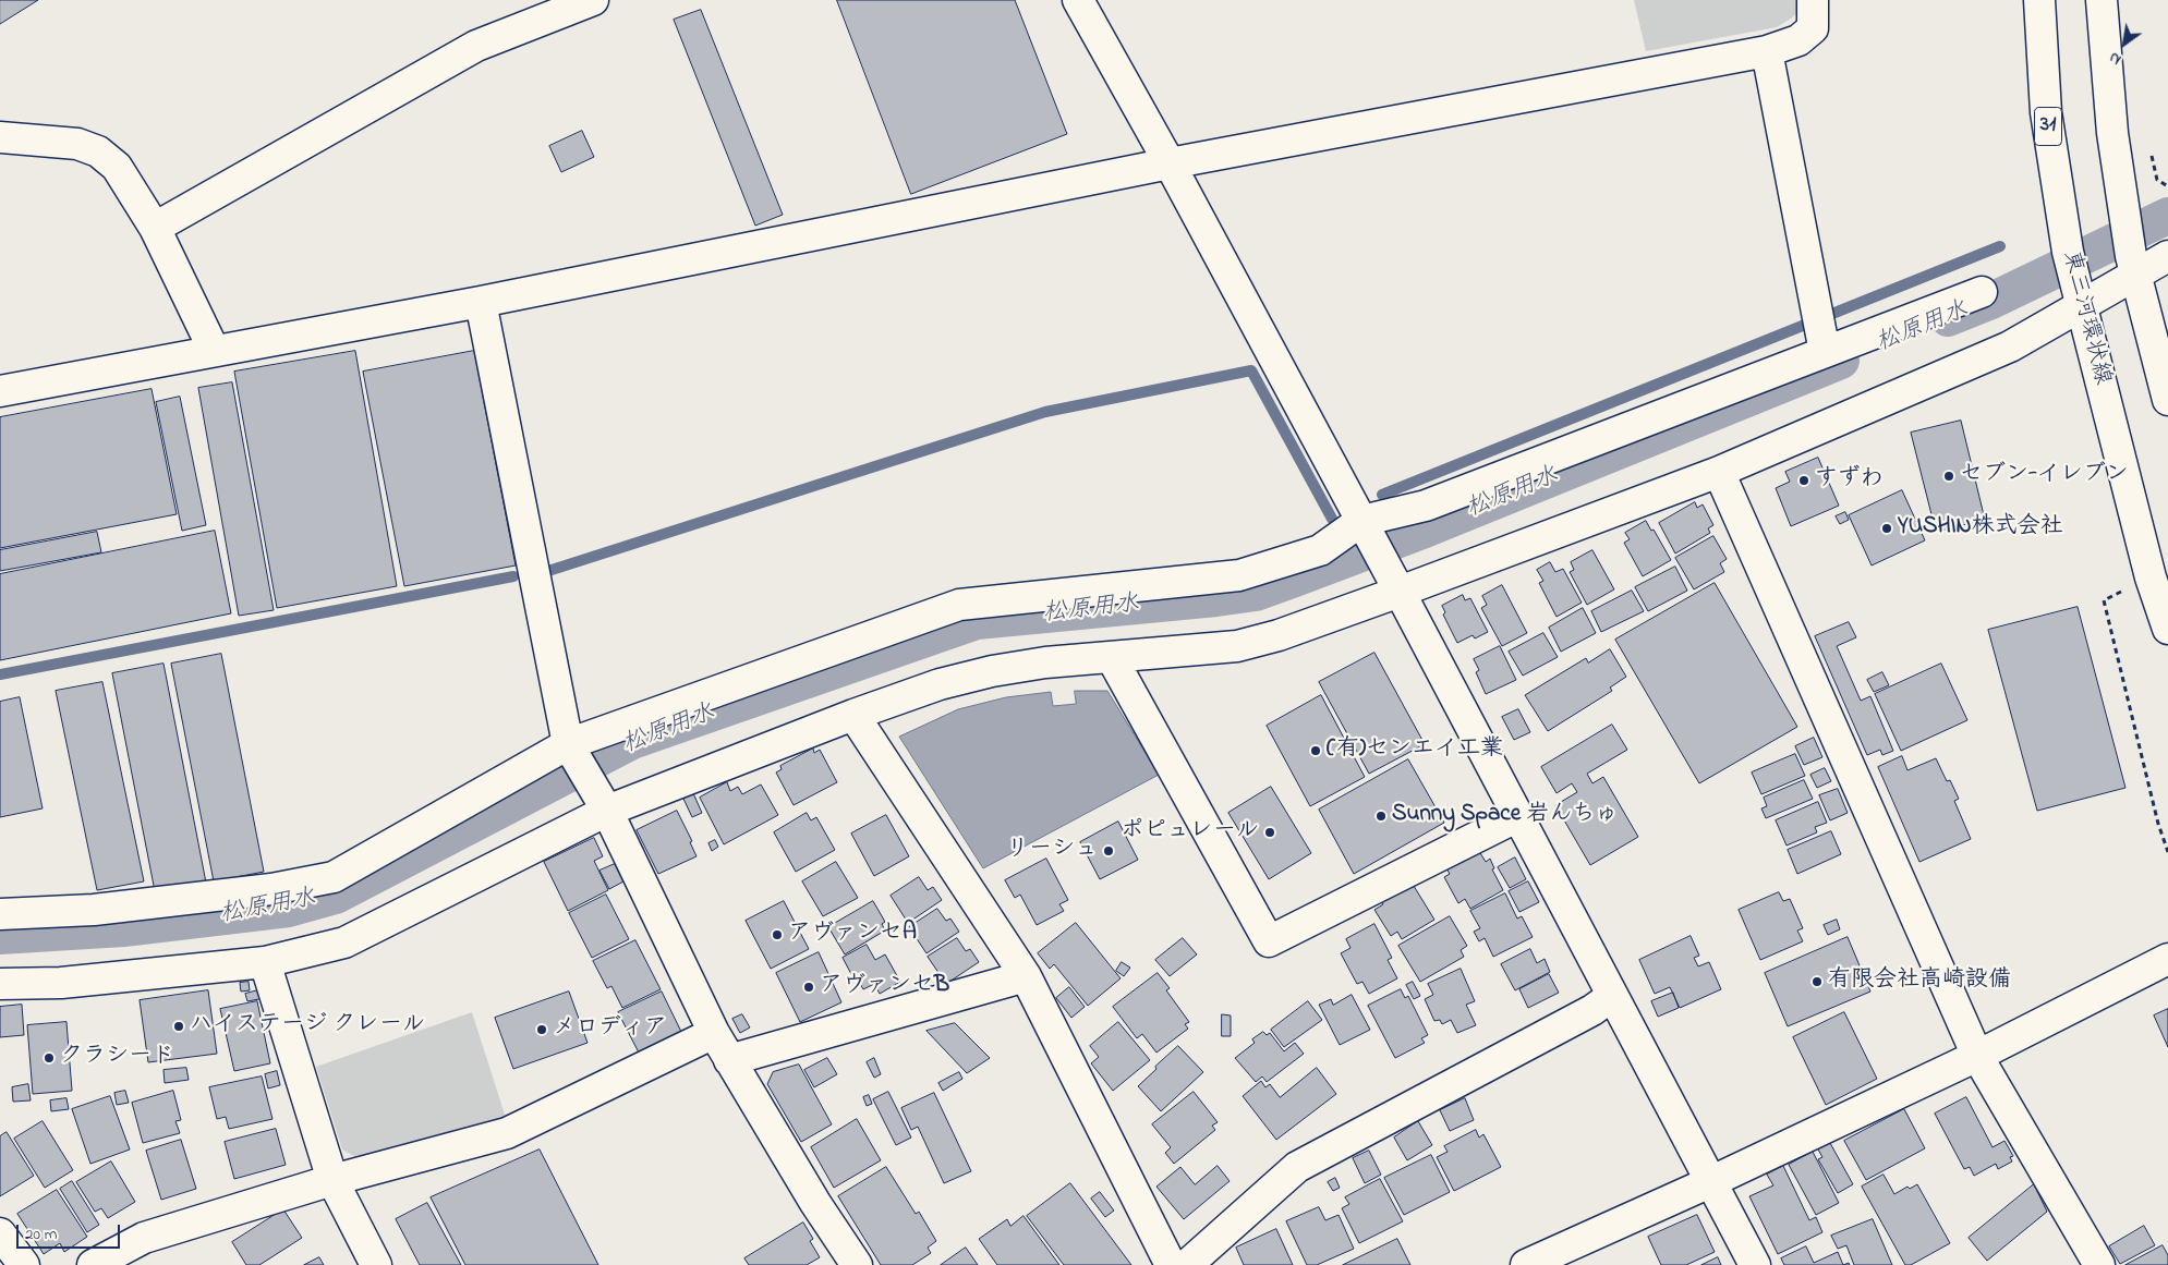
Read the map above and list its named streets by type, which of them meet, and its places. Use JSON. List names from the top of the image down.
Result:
{
  "streets": {
    "street": ["31", "東三河環状線"]
  },
  "water": ["松原用水"],
  "places": [
    "セブン-イレブン",
    "すずわ",
    "YUSHIN株式会社",
    "(有)センエイ工業",
    "Sunny Space 岩んちゅ",
    "ポピュレール",
    "リーシュ",
    "アヴァンセA",
    "有限会社高崎設備",
    "アヴァンセB",
    "ハイステージ クレール",
    "メロディア",
    "クラシード"
  ],
  "scale_bar": "20 m",
  "north": "bottom left"
}
